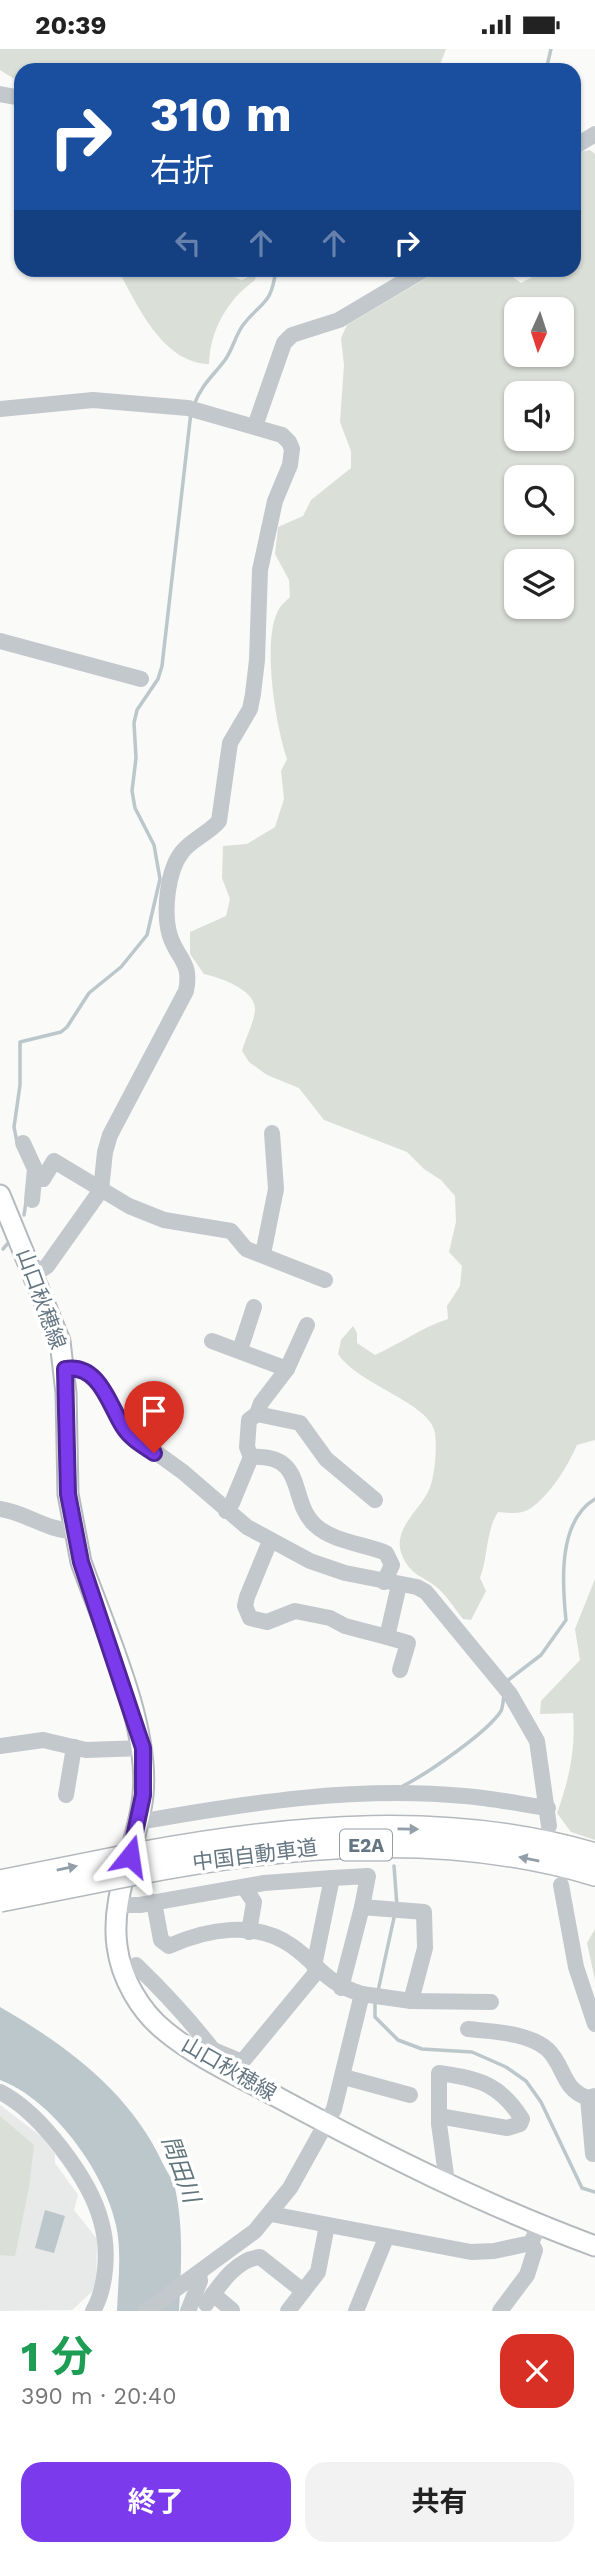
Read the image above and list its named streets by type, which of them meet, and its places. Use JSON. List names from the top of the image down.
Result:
{
  "streets": {
    "highway": ["E2A", "中国自動車道"],
    "main road": ["山口秋穂線"]
  },
  "water": ["問田川"],
  "north": "bottom",
  "page": {
    "status": "20:39",
    "turn": ["310 m", "右折"],
    "heading": ["1 分", "390 m · 20:40"],
    "buttons": ["終了", "共有"]
  }
}
